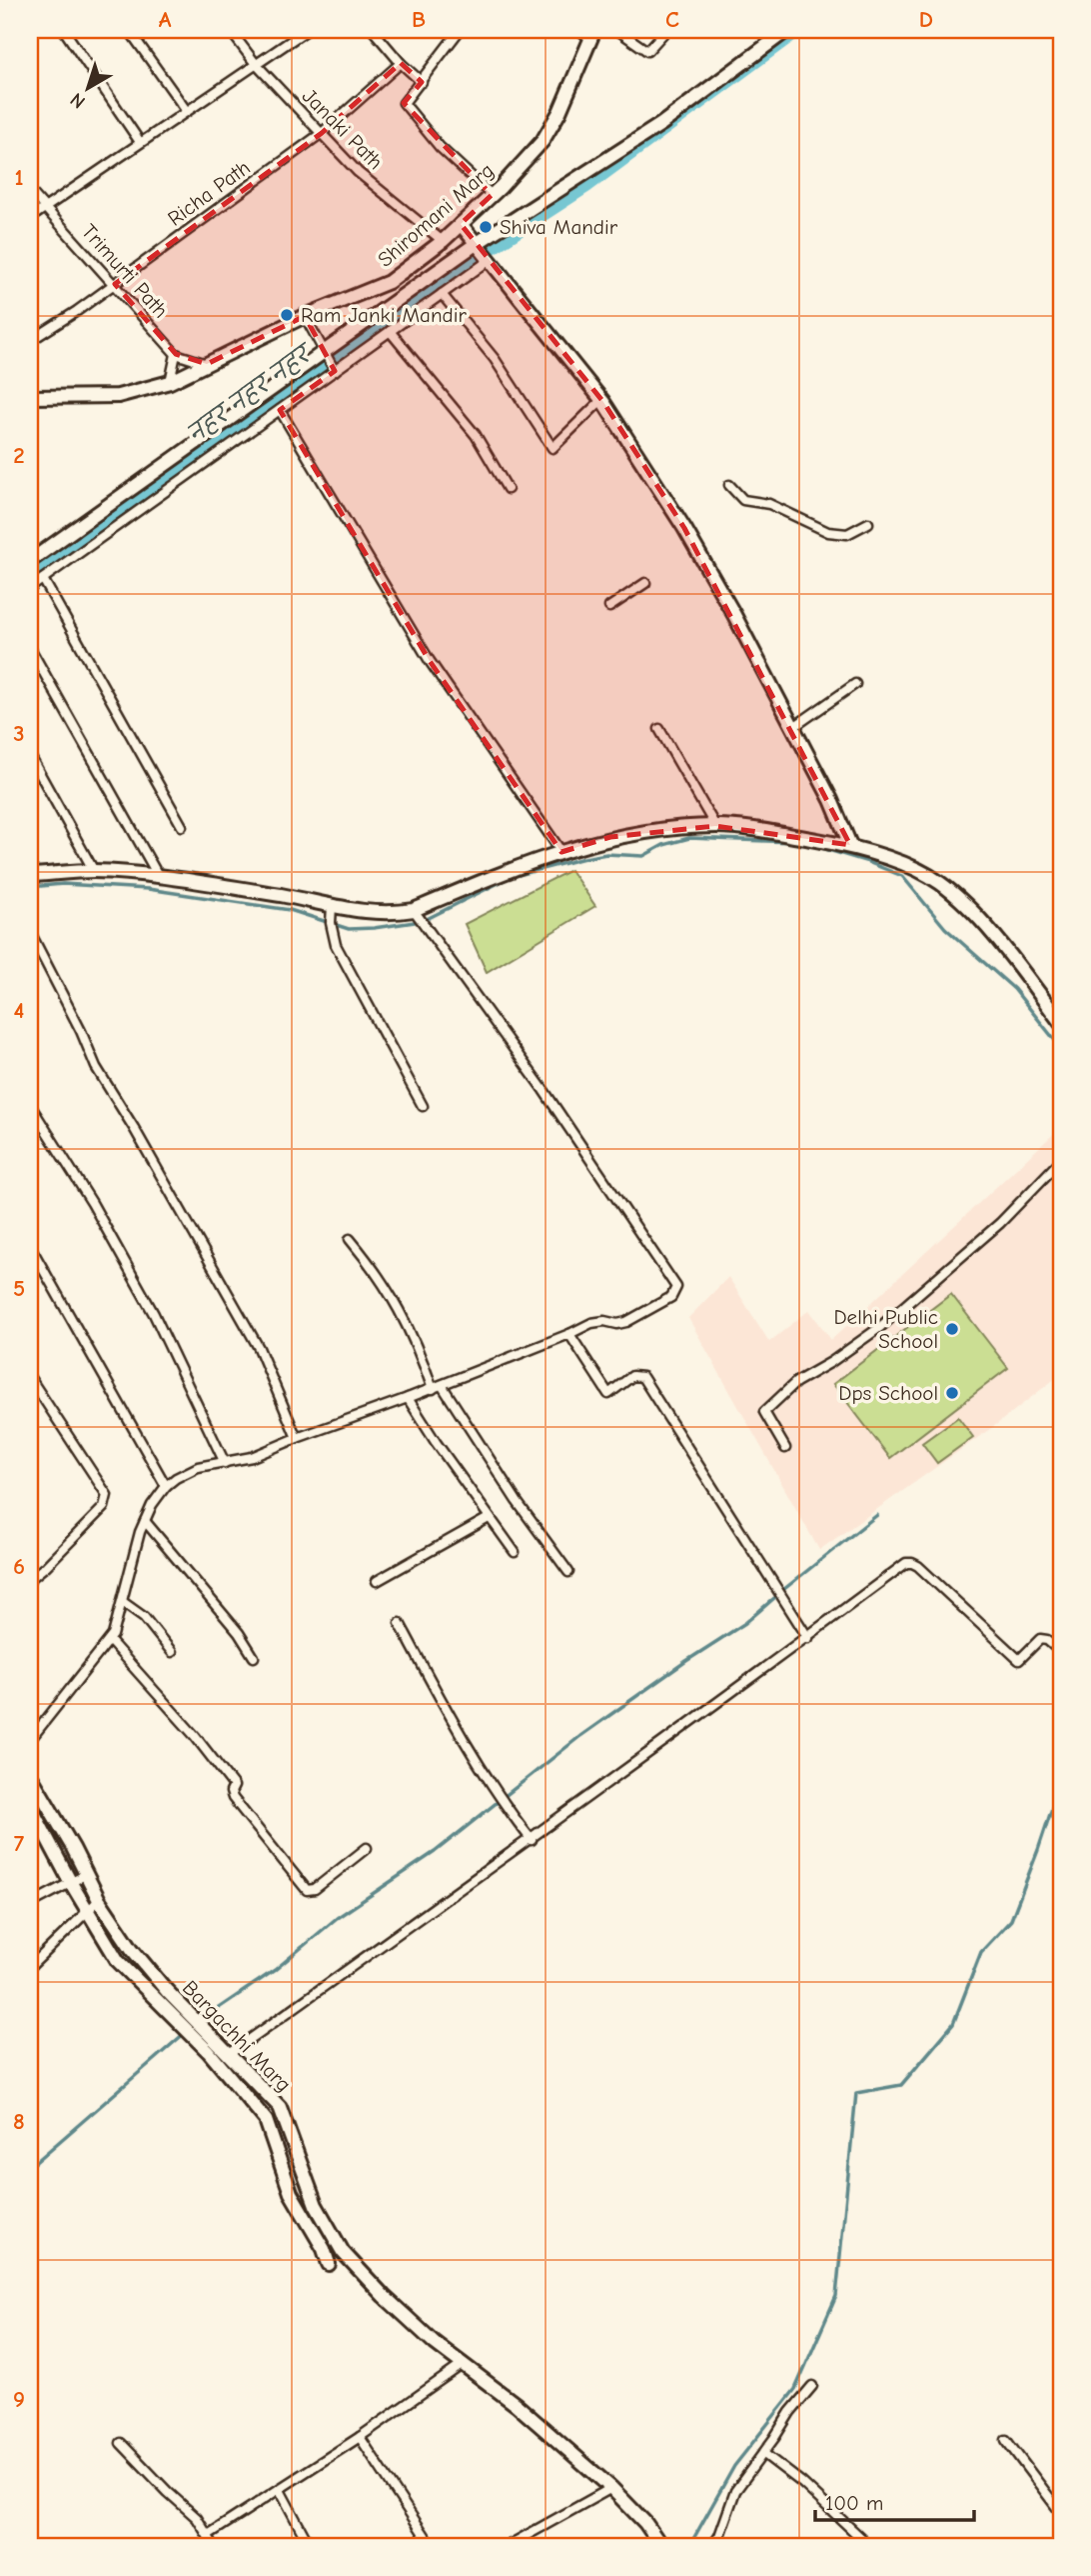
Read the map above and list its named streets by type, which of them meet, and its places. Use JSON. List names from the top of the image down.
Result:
{
  "streets": {
    "street": [
      "Janaki Path",
      "Richa Path",
      "Shiromani Marg",
      "Trimurti Path",
      "Bargachhi Marg"
    ]
  },
  "crossings": [
    ["Janaki Path", "Richa Path"],
    ["Janaki Path", "Shiromani Marg"],
    ["Richa Path", "Trimurti Path"]
  ],
  "water": ["नहर नहर नहर"],
  "places": [
    "Shiva Mandir",
    "Ram Janki Mandir",
    "Delhi Public School",
    "Dps School"
  ],
  "scale_bar": "100 m",
  "north": "bottom left",
  "grid": {
    "columns": [
      "A",
      "B",
      "C",
      "D"
    ],
    "rows": [
      "1",
      "2",
      "3",
      "4",
      "5",
      "6",
      "7",
      "8",
      "9"
    ]
  }
}
